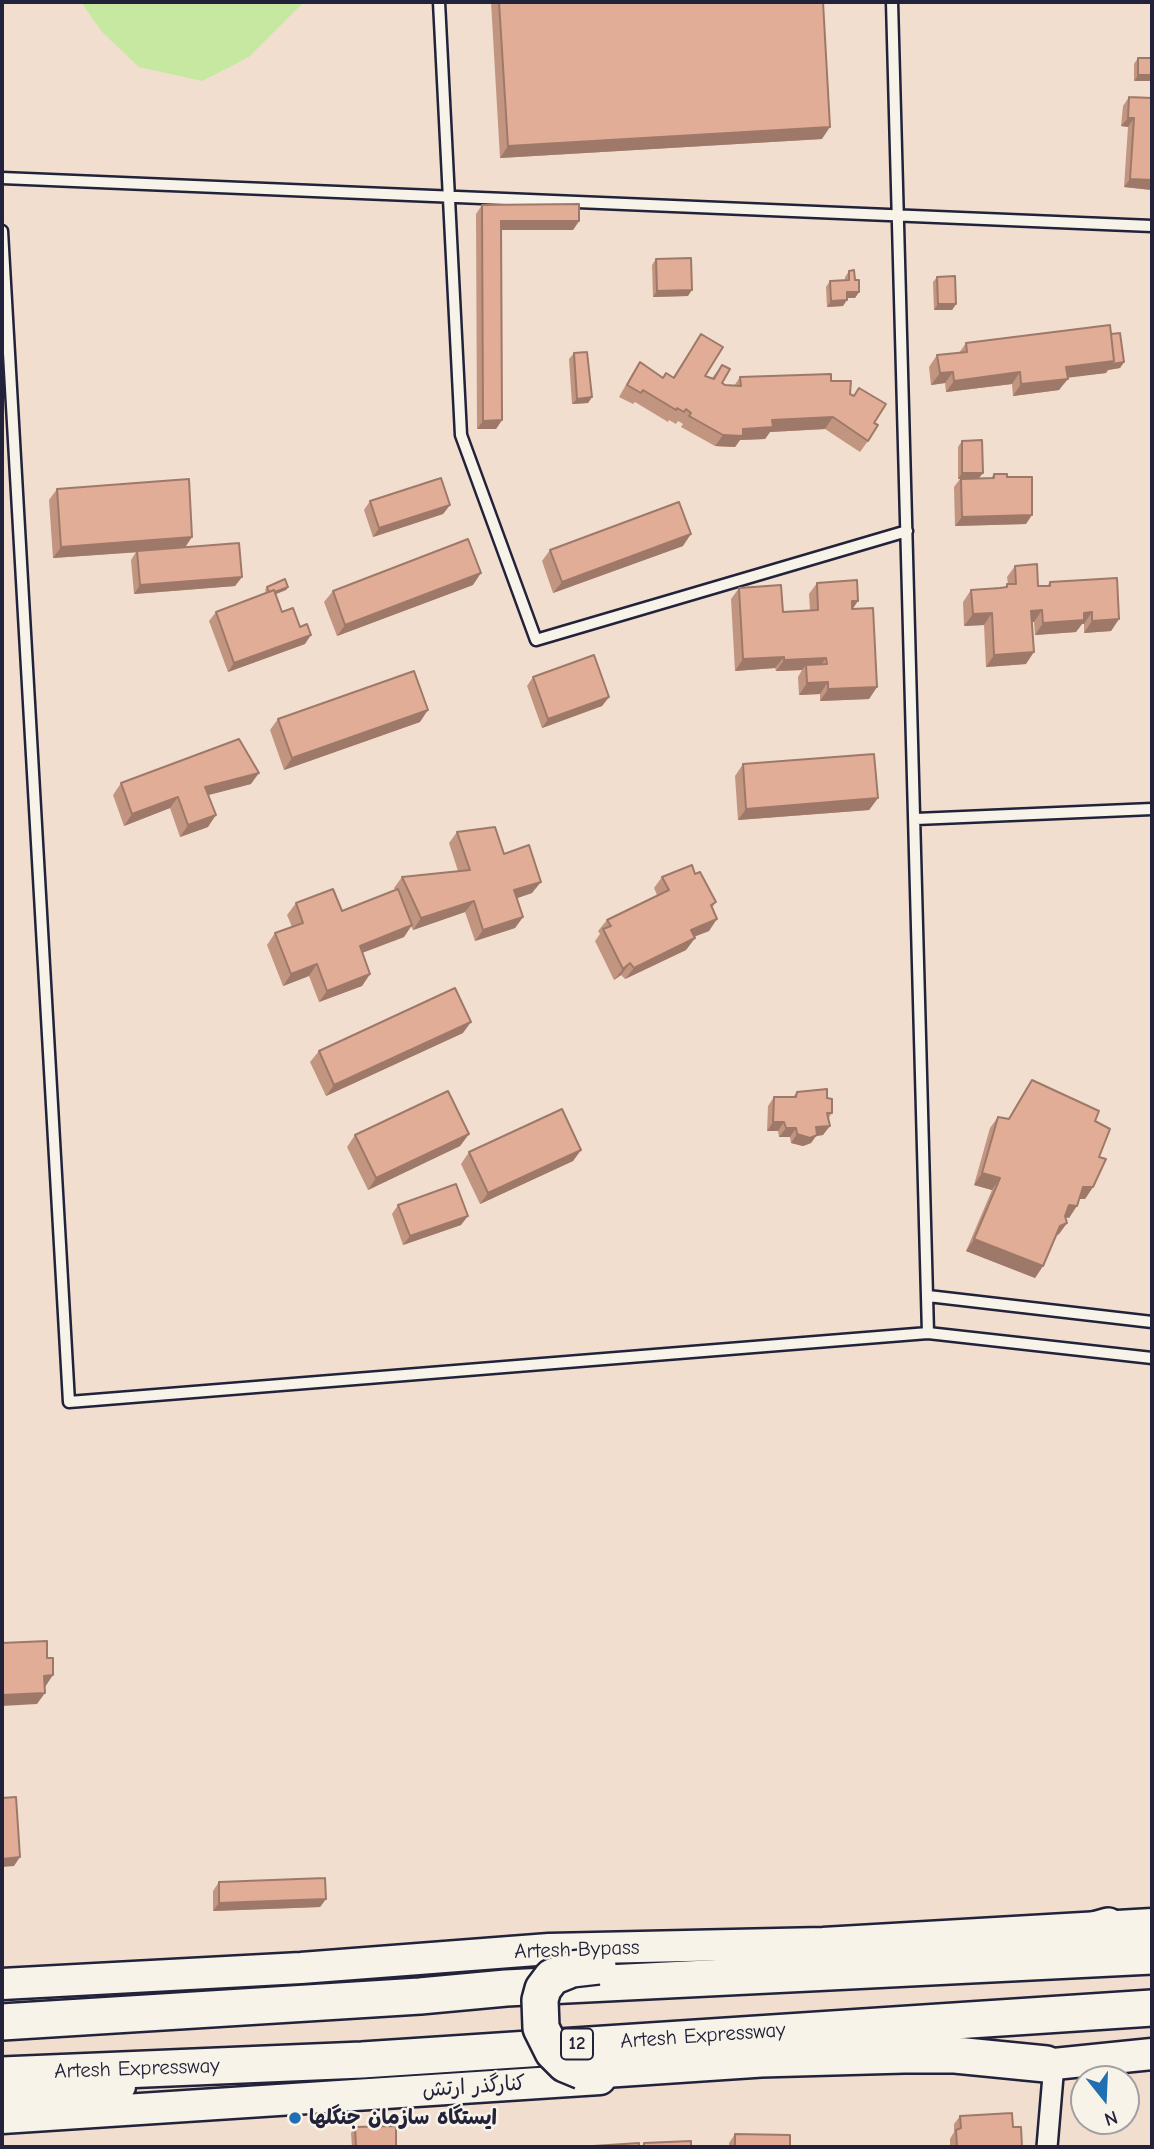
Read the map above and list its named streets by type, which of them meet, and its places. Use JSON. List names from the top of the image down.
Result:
{
  "streets": {
    "highway": ["Artesh Expressway", "12"],
    "main road": ["Artesh Bypass"]
  },
  "places": ["ایستگاه سازمان جنگلها"],
  "north": "bottom"
}
